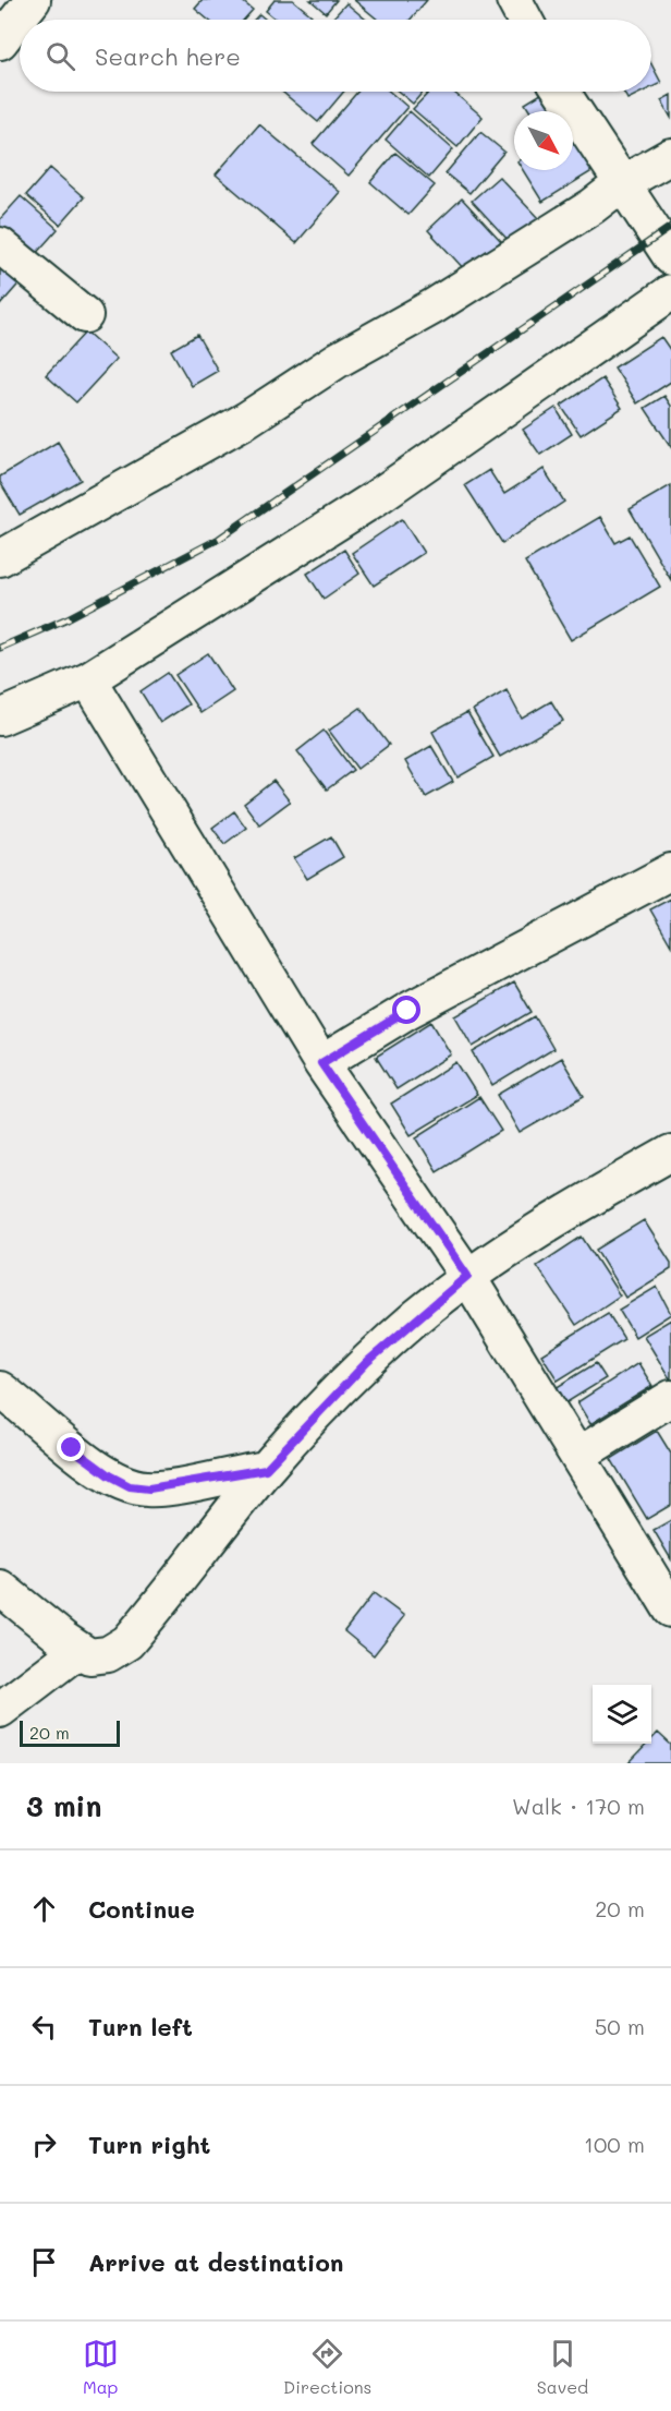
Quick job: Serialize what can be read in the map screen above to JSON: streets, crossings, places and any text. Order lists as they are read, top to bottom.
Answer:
{
  "scale_bar": "20 m",
  "north": "bottom right",
  "page": {
    "search": "Search here",
    "scale": "20 m",
    "heading": ["3 min", "Walk · 170 m"],
    "list": [
      ["Continue", "20 m"],
      ["Turn left", "50 m"],
      ["Turn right", "100 m"],
      "Arrive at destination"
    ],
    "nav": ["Map", "Directions", "Saved"]
  }
}
